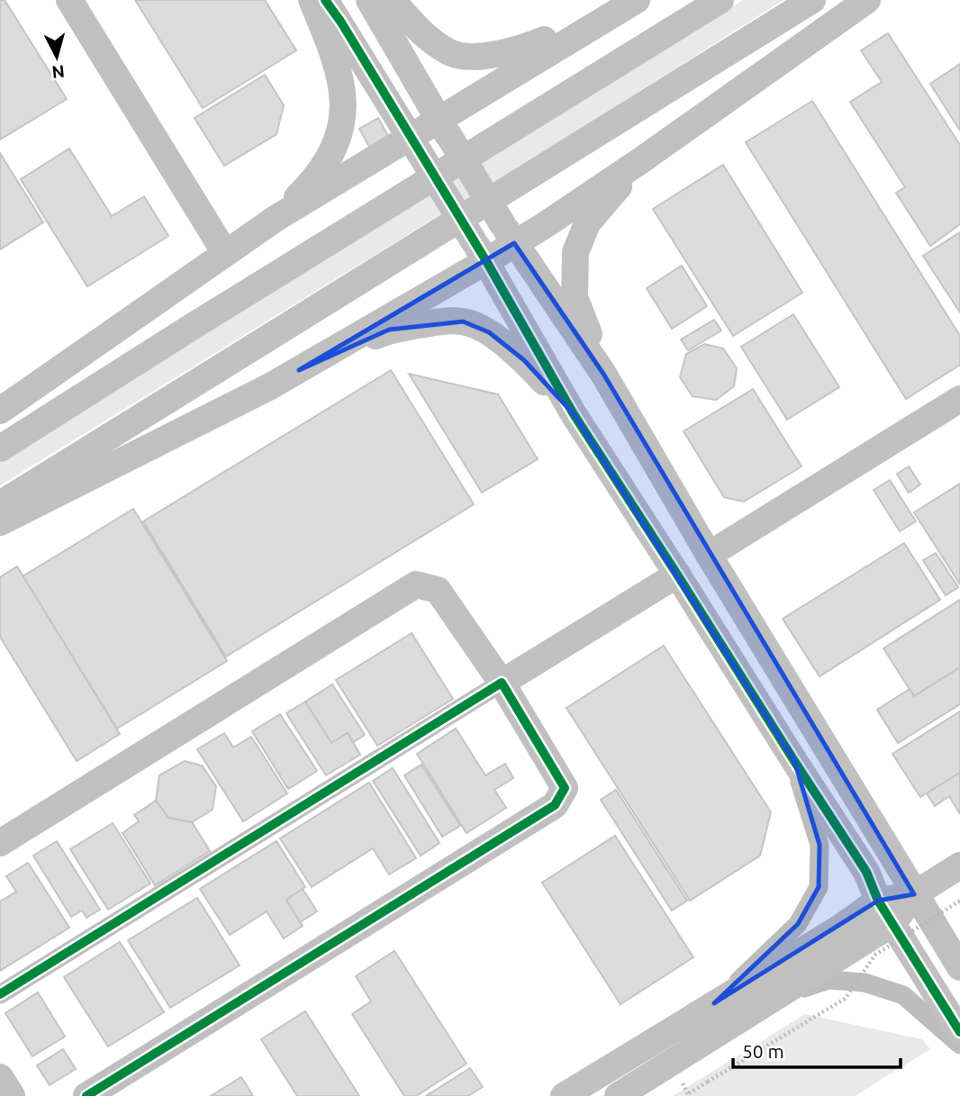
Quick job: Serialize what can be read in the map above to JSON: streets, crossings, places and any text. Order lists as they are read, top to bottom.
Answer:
{
  "scale_bar": "50 m",
  "north": "bottom"
}
